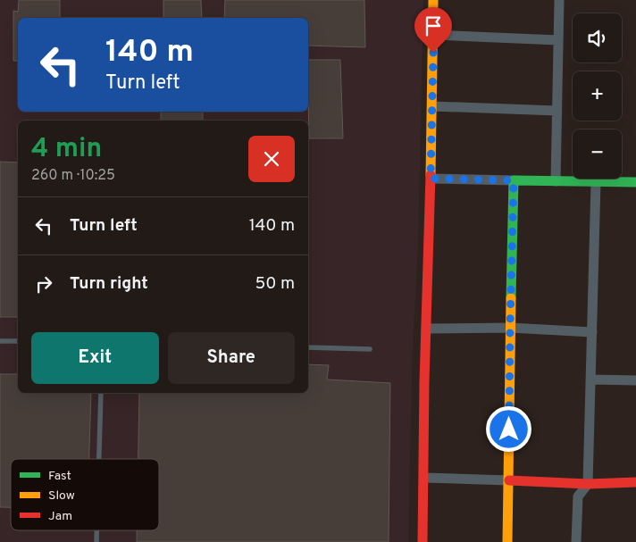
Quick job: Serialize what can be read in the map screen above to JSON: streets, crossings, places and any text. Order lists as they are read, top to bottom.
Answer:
{
  "legend": ["Fast", "Slow", "Jam"],
  "page": {
    "map_buttons": ["+", "−"],
    "turn": ["140 m", "Turn left"],
    "heading": ["4 min", "260 m · 10:25"],
    "list": [
      {
        "name": "Turn left",
        "value": "140 m"
      },
      {
        "name": "Turn right",
        "value": "50 m"
      }
    ],
    "buttons": ["Exit", "Share"]
  }
}
